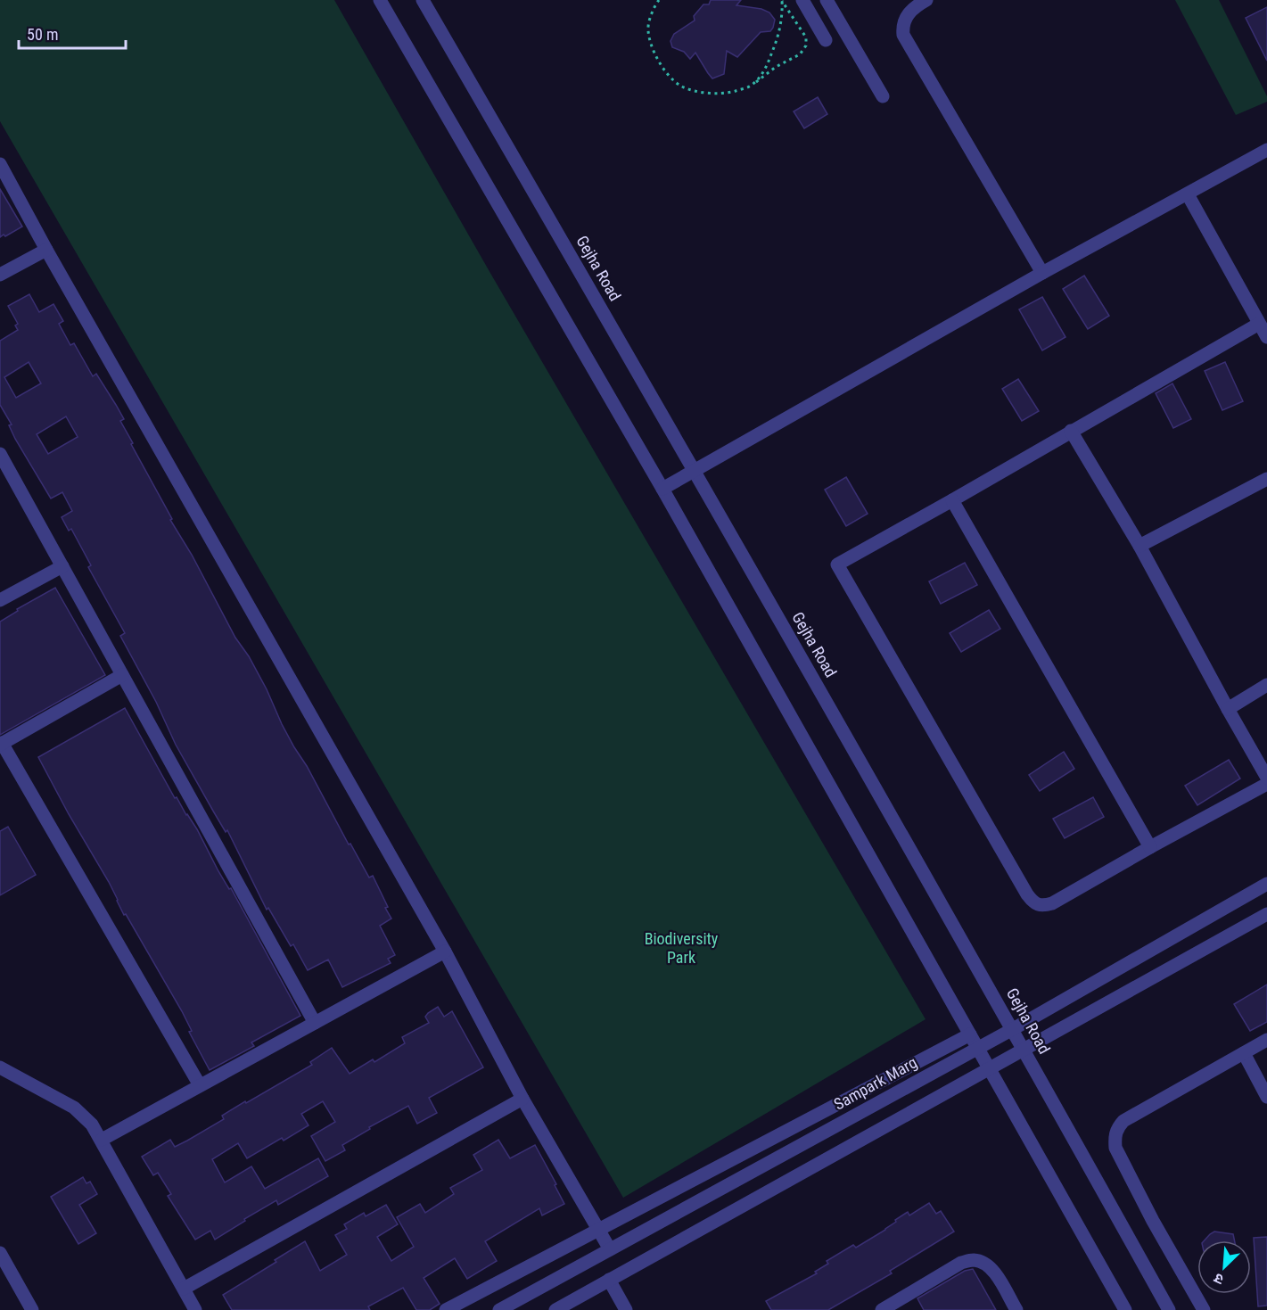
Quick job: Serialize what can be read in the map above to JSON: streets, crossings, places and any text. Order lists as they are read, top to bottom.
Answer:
{
  "streets": {
    "street": ["Gejha Road", "Sampark Marg"]
  },
  "crossings": [
    ["Gejha Road", "Sampark Marg"]
  ],
  "parks": ["Biodiversity Park"],
  "scale_bar": "50 m",
  "north": "bottom left"
}
